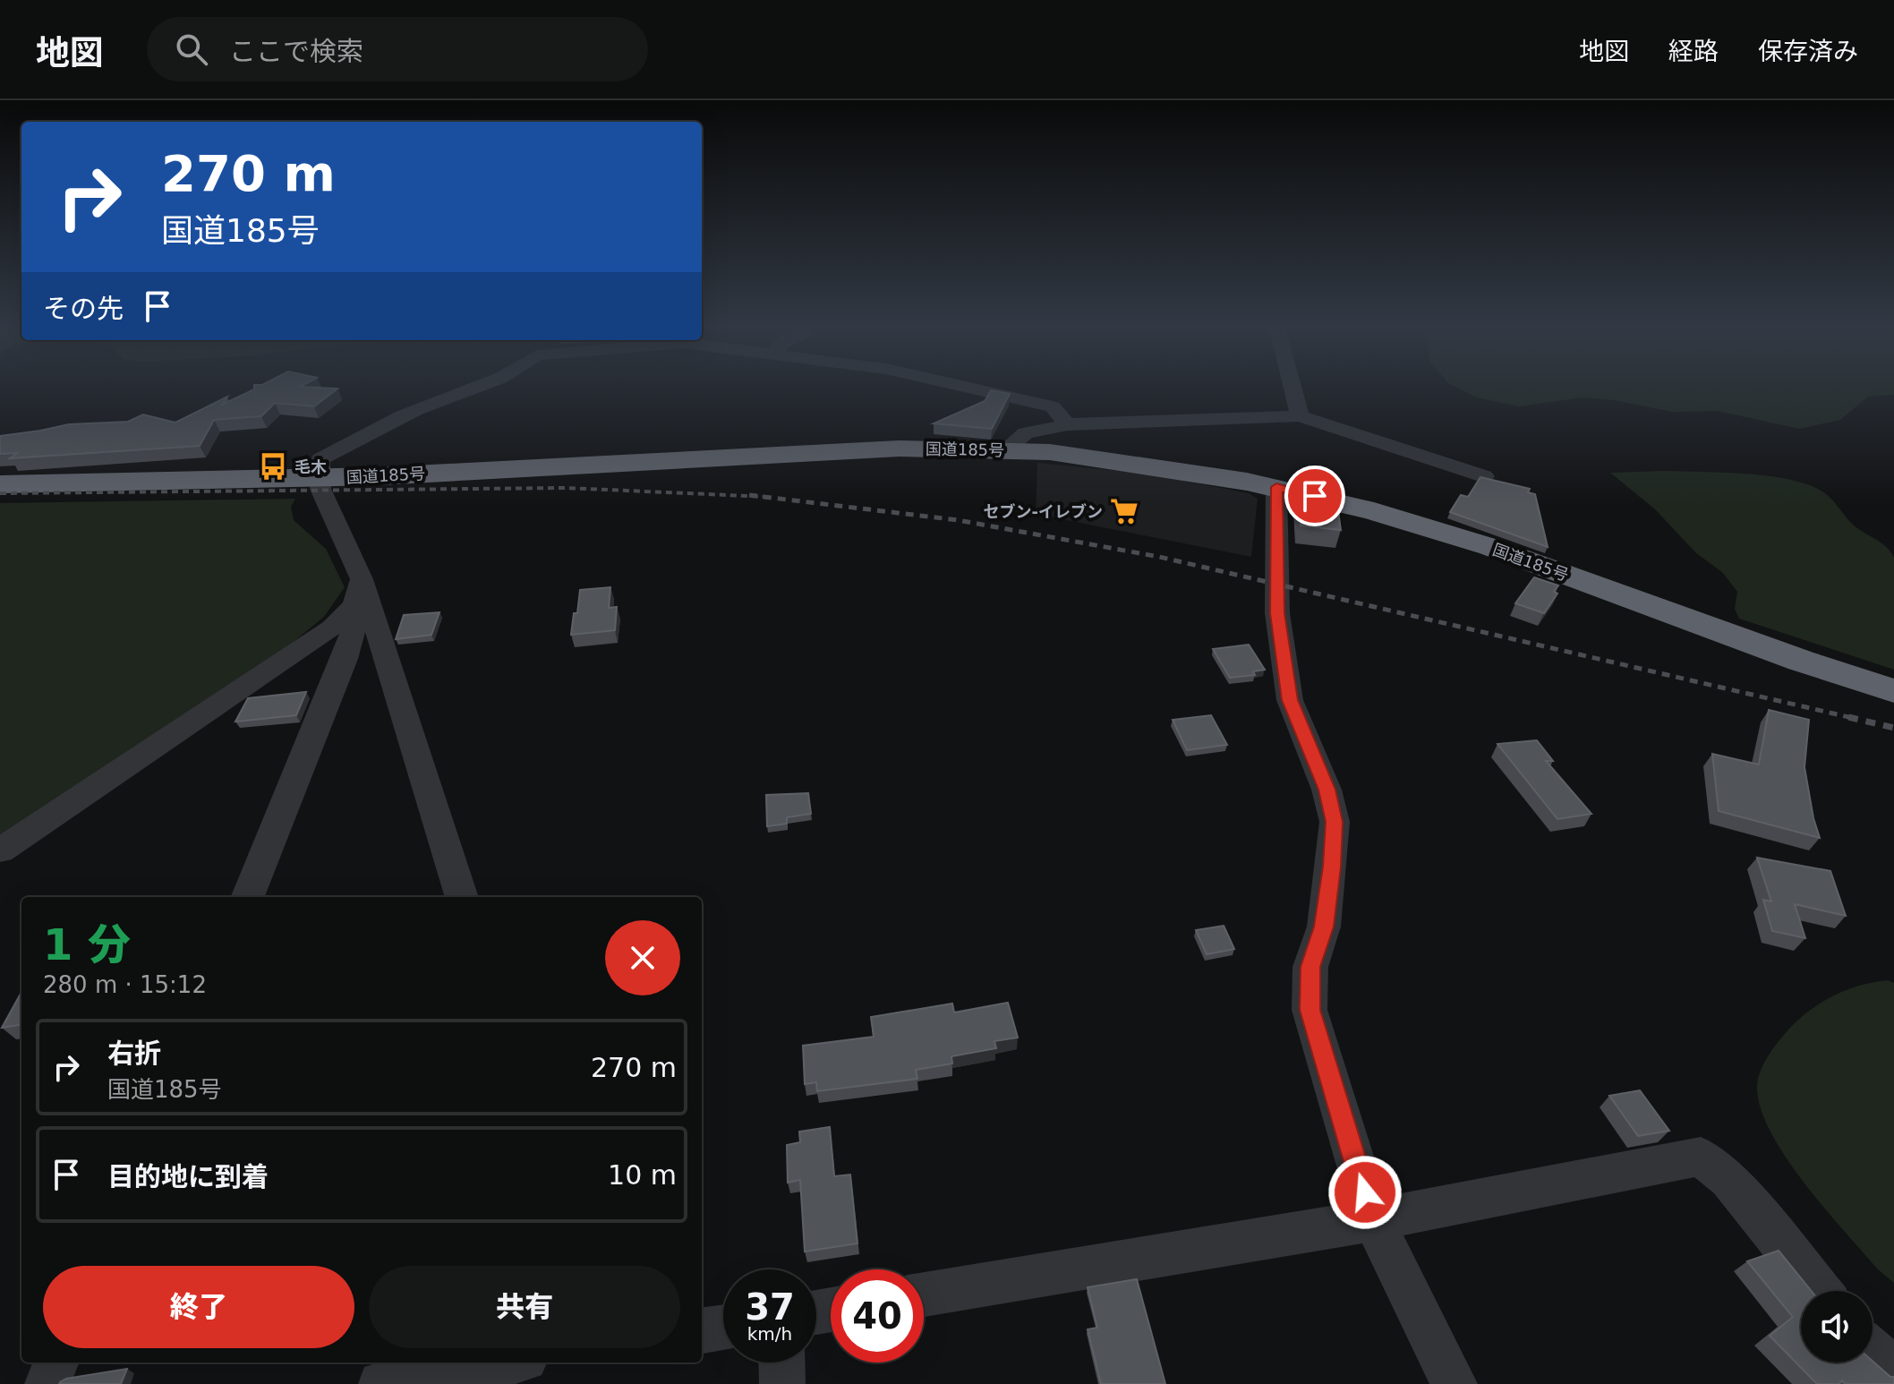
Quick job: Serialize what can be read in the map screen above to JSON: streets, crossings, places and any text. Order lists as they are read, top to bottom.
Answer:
{
  "streets": {
    "highway": ["国道185号"]
  },
  "places": {
    "bus stop": ["毛木"],
    "supermarket": ["セブン-イレブン"]
  },
  "page": {
    "header": "地図",
    "search": "ここで検索",
    "nav": ["地図", "経路", "保存済み"],
    "turn": ["270 m", "国道185号"],
    "then": "その先",
    "heading": ["1 分", "280 m · 15:12"],
    "list": [
      {
        "name": "右折",
        "note": "国道185号",
        "value": "270 m"
      },
      {
        "name": "目的地に到着",
        "value": "10 m"
      }
    ],
    "buttons": ["終了", "共有"],
    "speed": "37 km/h",
    "limit": "40"
  }
}
